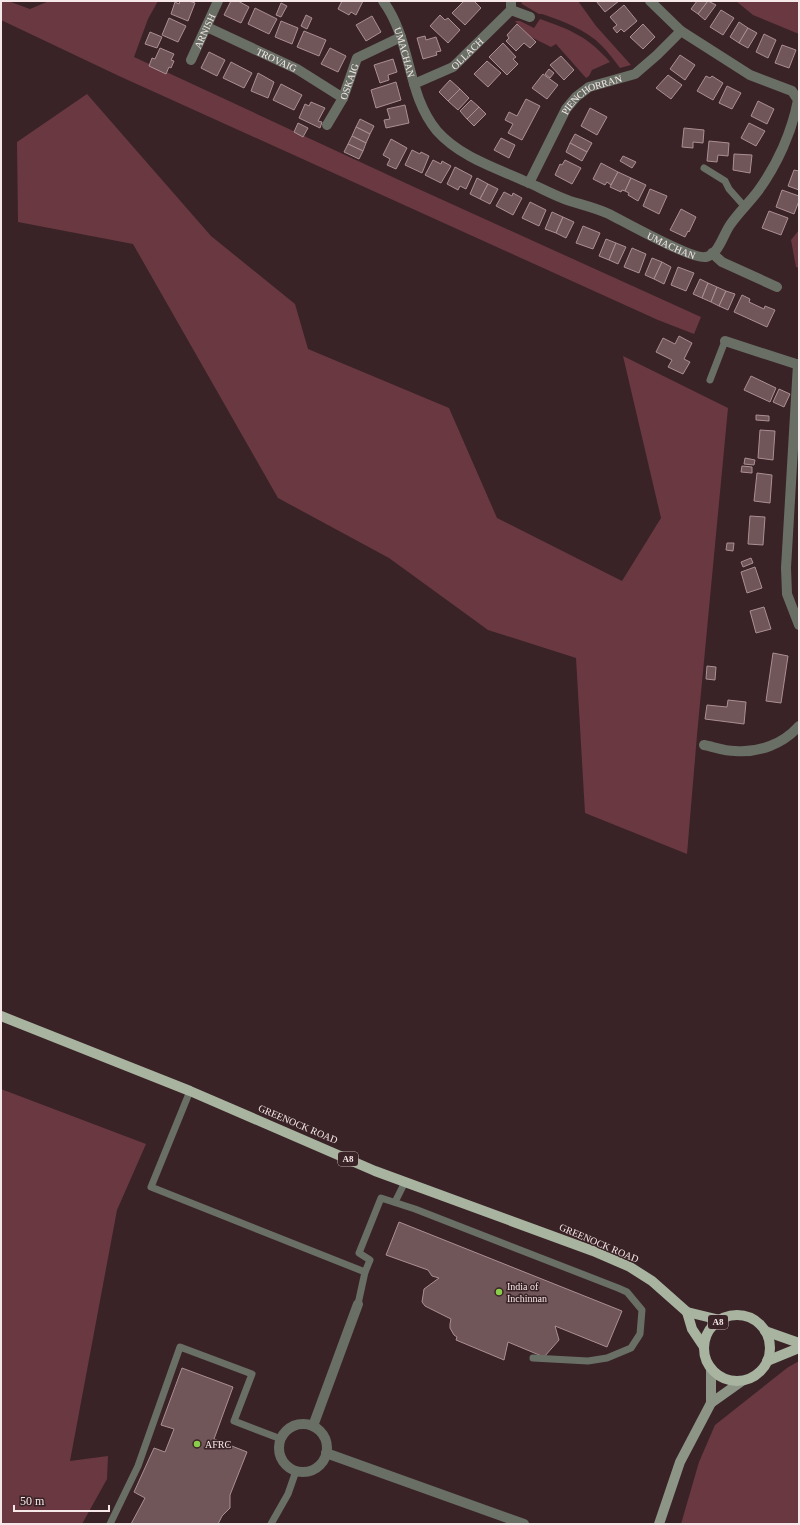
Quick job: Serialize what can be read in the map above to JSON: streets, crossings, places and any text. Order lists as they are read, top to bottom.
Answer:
{
  "streets": {
    "main road": ["GREENOCK ROAD", "A8"],
    "street": [
      "ARNISH",
      "UMACHAN",
      "OLLACH",
      "TROVAIG",
      "OSKAIG",
      "PIENCHORRAN"
    ]
  },
  "crossings": [
    ["ARNISH", "TROVAIG"],
    ["UMACHAN", "OLLACH"],
    ["UMACHAN", "OSKAIG"],
    ["UMACHAN", "PIENCHORRAN"],
    ["TROVAIG", "OSKAIG"],
    ["GREENOCK ROAD", "A8"]
  ],
  "places": ["India of Inchinnan", "AFRC"],
  "scale_bar": "50 m"
}
